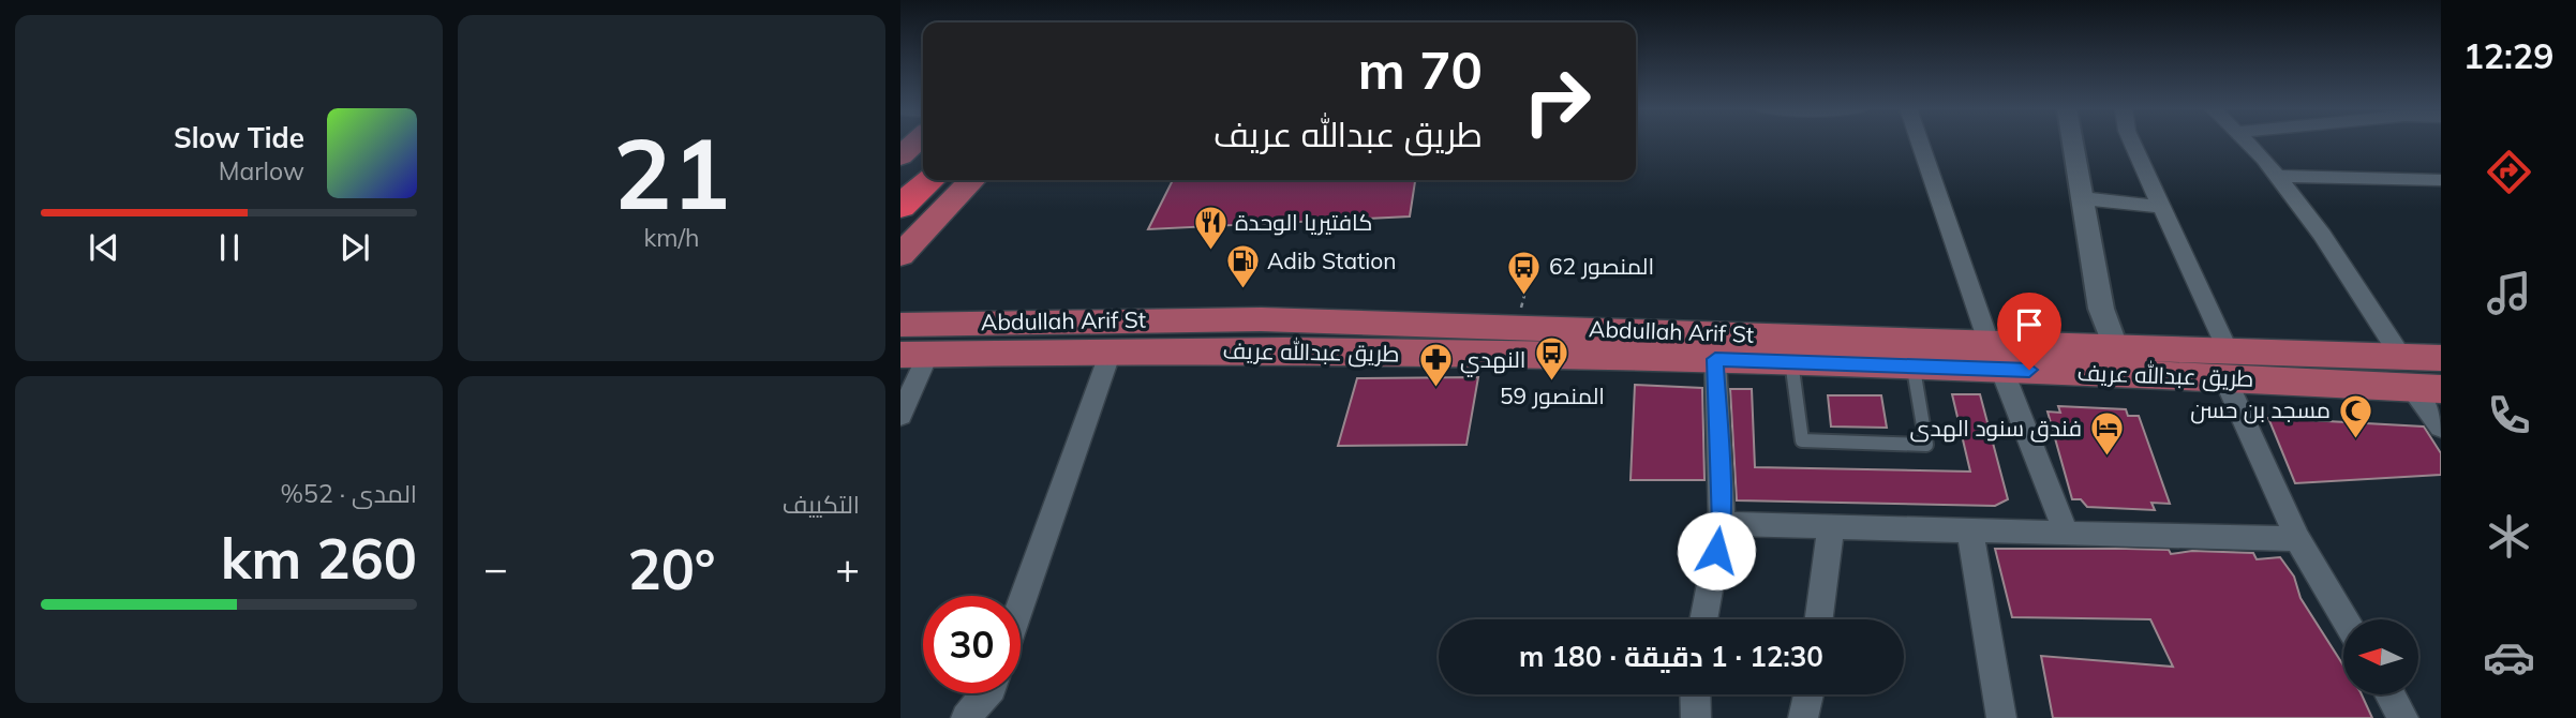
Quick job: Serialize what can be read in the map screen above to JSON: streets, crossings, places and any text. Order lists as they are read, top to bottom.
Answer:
{
  "streets": {
    "main road": ["Abdullah Arif St", "طريق عبدالله عريف"]
  },
  "crossings": [
    ["Abdullah Arif St", "طريق عبدالله عريف"]
  ],
  "places": {
    "restaurant": ["كافتيريا الوحدة"],
    "fuel station": ["Adib Station"],
    "bus stop": ["المنصور 62", "المنصور 59"],
    "pharmacy": ["النهدي"],
    "mosque": ["مسجد بن حسن"],
    "hotel": ["فندق سنود الهدى"]
  },
  "north": "left",
  "page": {
    "tabs": "12:29",
    "tile": [
      ["21", "km/h"],
      "التكييف",
      ["المدى · 52%", "260 km"]
    ],
    "turn": ["70 m", "طريق عبدالله عريف"],
    "song": ["Slow Tide", "Marlow"],
    "heat": ["−", "20°", "+"],
    "limit": "30",
    "trip": "12:30 · 1 دقيقة · 180 m"
  }
}
